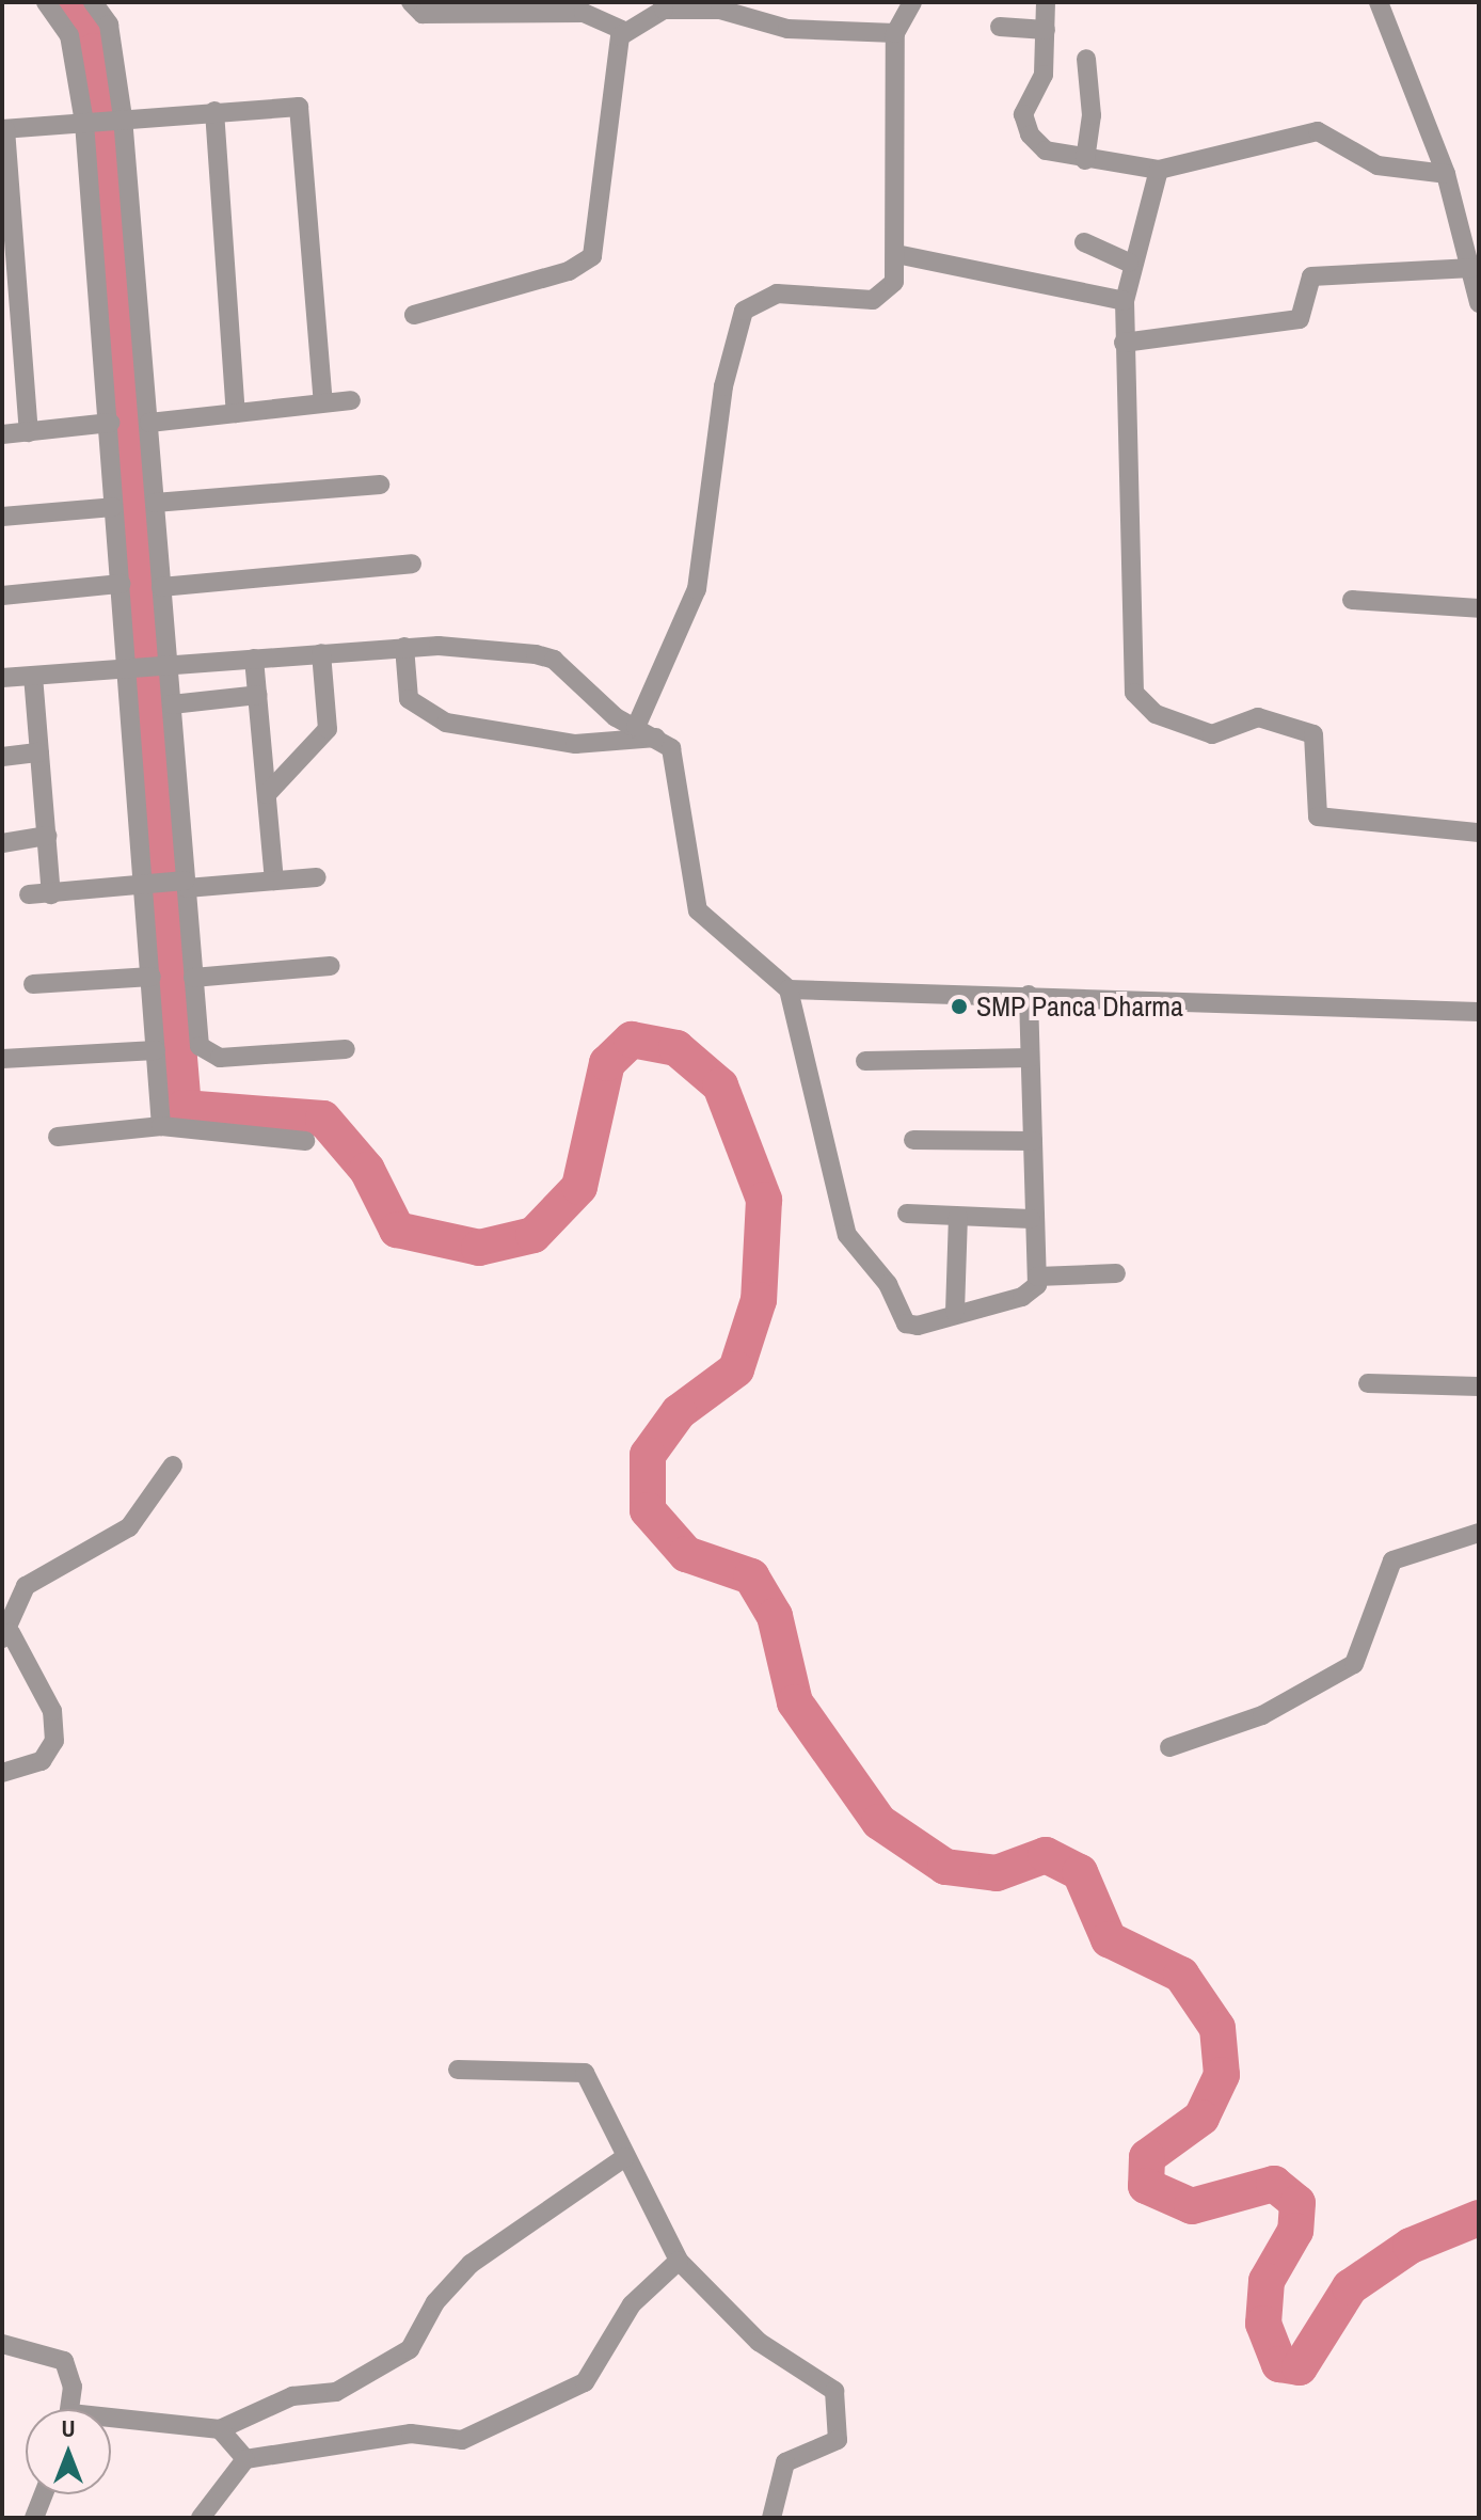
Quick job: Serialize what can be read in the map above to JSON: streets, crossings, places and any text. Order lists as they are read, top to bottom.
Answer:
{
  "places": ["SMP Panca Dharma"],
  "north": "top"
}
